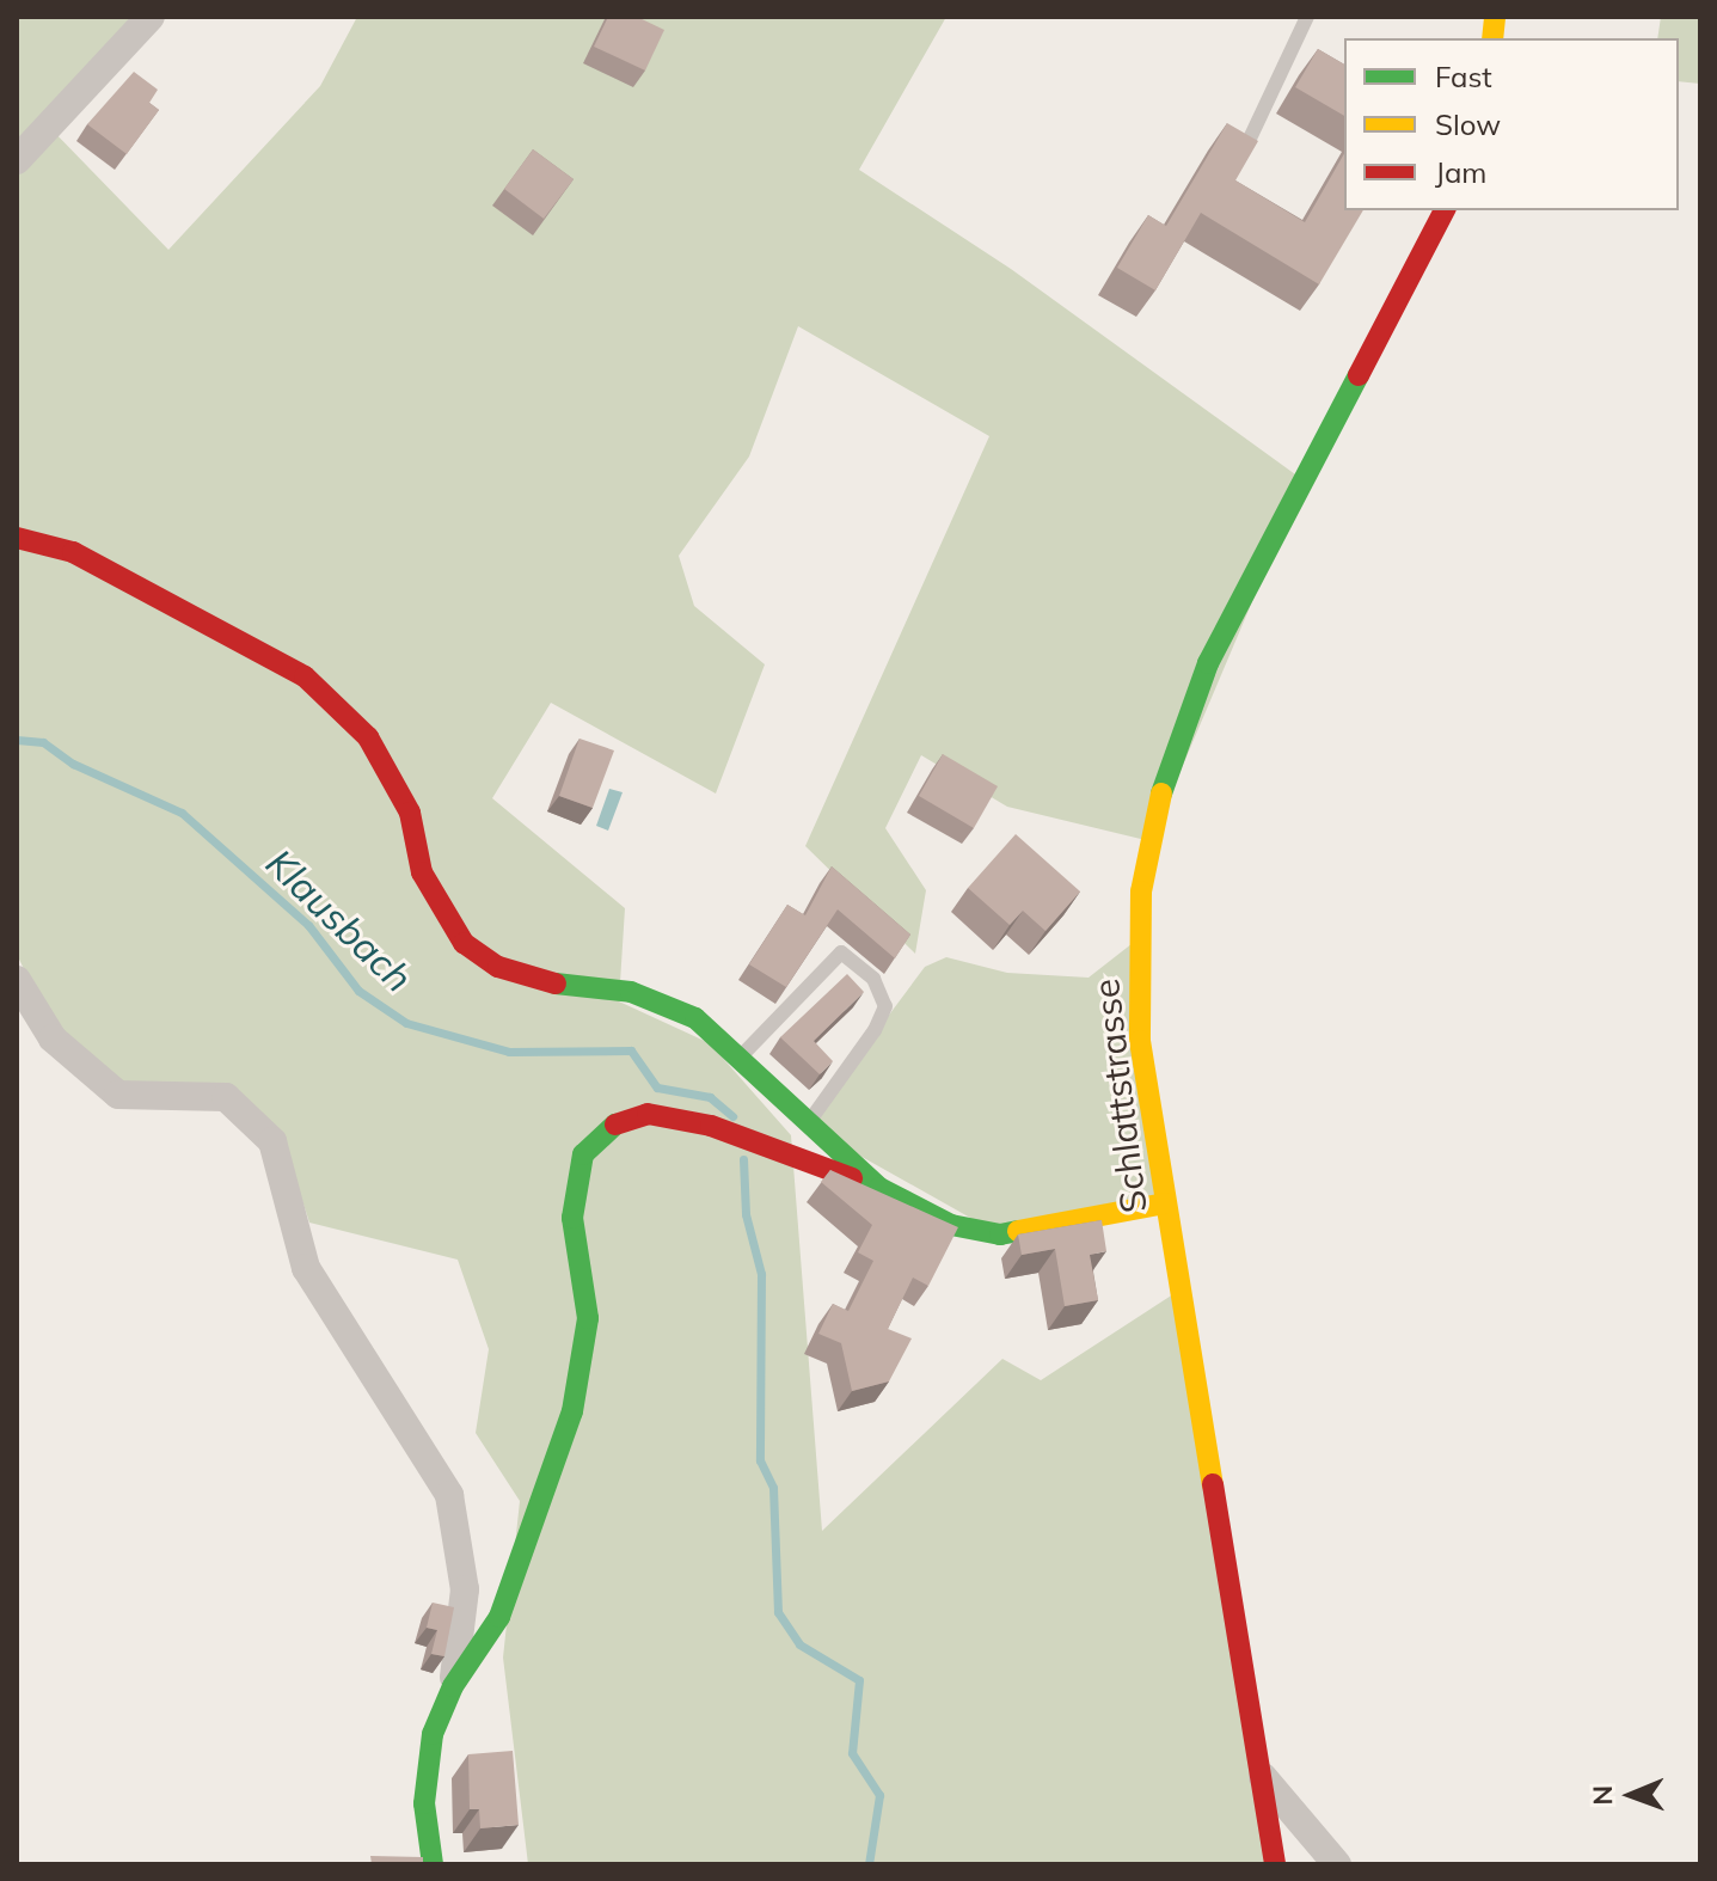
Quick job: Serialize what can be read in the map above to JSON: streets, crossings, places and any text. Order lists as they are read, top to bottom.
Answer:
{
  "streets": {
    "street": ["Schlattstrasse"]
  },
  "water": ["Klausbach"],
  "legend": ["Fast", "Slow", "Jam"],
  "north": "left"
}
